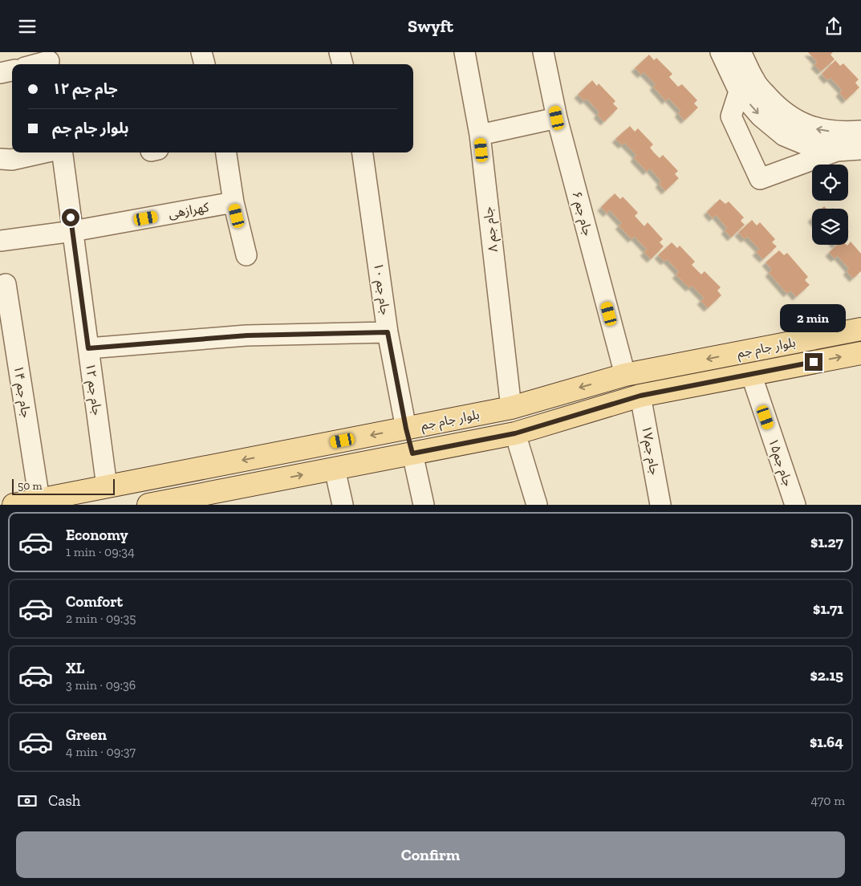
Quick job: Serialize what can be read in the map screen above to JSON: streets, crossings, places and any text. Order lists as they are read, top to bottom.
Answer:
{
  "streets": {
    "main road": ["بلوار جام جم"],
    "street": [
      "کهرازهی",
      "جام جم ۶",
      "جام جم ۸",
      "جام جم ۱۰",
      "جام جم ۱۲",
      "جام جم ۱۴",
      "جام جم۱۷",
      "جام جم۱۵"
    ]
  },
  "crossings": [
    ["کهرازهی", "جام جم ۱۲"],
    ["جام جم ۶", "بلوار جام جم"],
    ["جام جم ۸", "بلوار جام جم"],
    ["جام جم ۱۰", "بلوار جام جم"],
    ["بلوار جام جم", "جام جم ۱۲"],
    ["بلوار جام جم", "جام جم ۱۴"],
    ["بلوار جام جم", "جام جم۱۷"],
    ["بلوار جام جم", "جام جم۱۵"]
  ],
  "scale_bar": "50 m",
  "page": {
    "header": "Swyft",
    "banner": ["جام جم ۱۲", "بلوار جام جم"],
    "bubble": "2 min",
    "scale": "50 m",
    "list": [
      {
        "name": "Economy",
        "note": "1 min · 09:34",
        "value": "$1.27"
      },
      {
        "name": "Comfort",
        "note": "2 min · 09:35",
        "value": "$1.71"
      },
      {
        "name": "XL",
        "note": "3 min · 09:36",
        "value": "$2.15"
      },
      {
        "name": "Green",
        "note": "4 min · 09:37",
        "value": "$1.64"
      }
    ],
    "pay": ["Cash", "470 m"],
    "buttons": "Confirm"
  }
}
